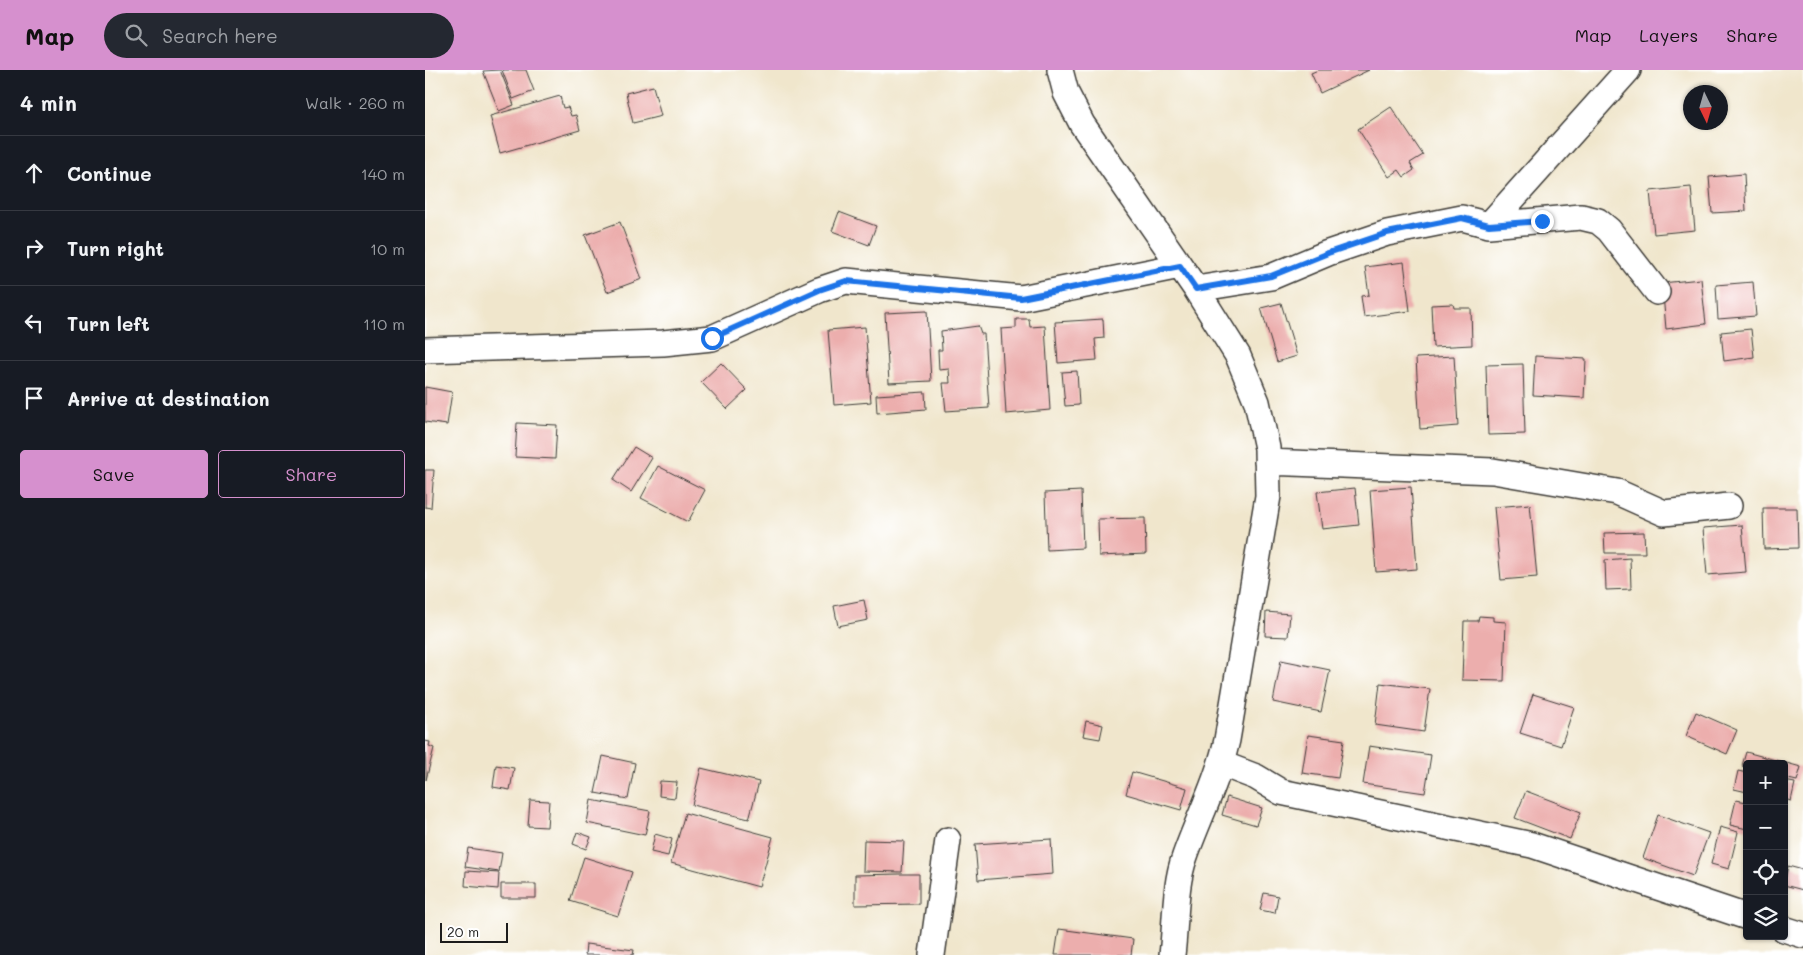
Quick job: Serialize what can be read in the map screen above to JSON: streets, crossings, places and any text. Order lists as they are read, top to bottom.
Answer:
{
  "scale_bar": "20 m",
  "north": "bottom",
  "page": {
    "header": "Map",
    "search": "Search here",
    "nav": ["Map", "Layers", "Share"],
    "heading": ["4 min", "Walk · 260 m"],
    "list": [
      ["Continue", "140 m"],
      ["Turn right", "10 m"],
      ["Turn left", "110 m"],
      "Arrive at destination"
    ],
    "buttons": ["Save", "Share"],
    "map_buttons": ["+", "−"],
    "scale": "20 m"
  }
}
